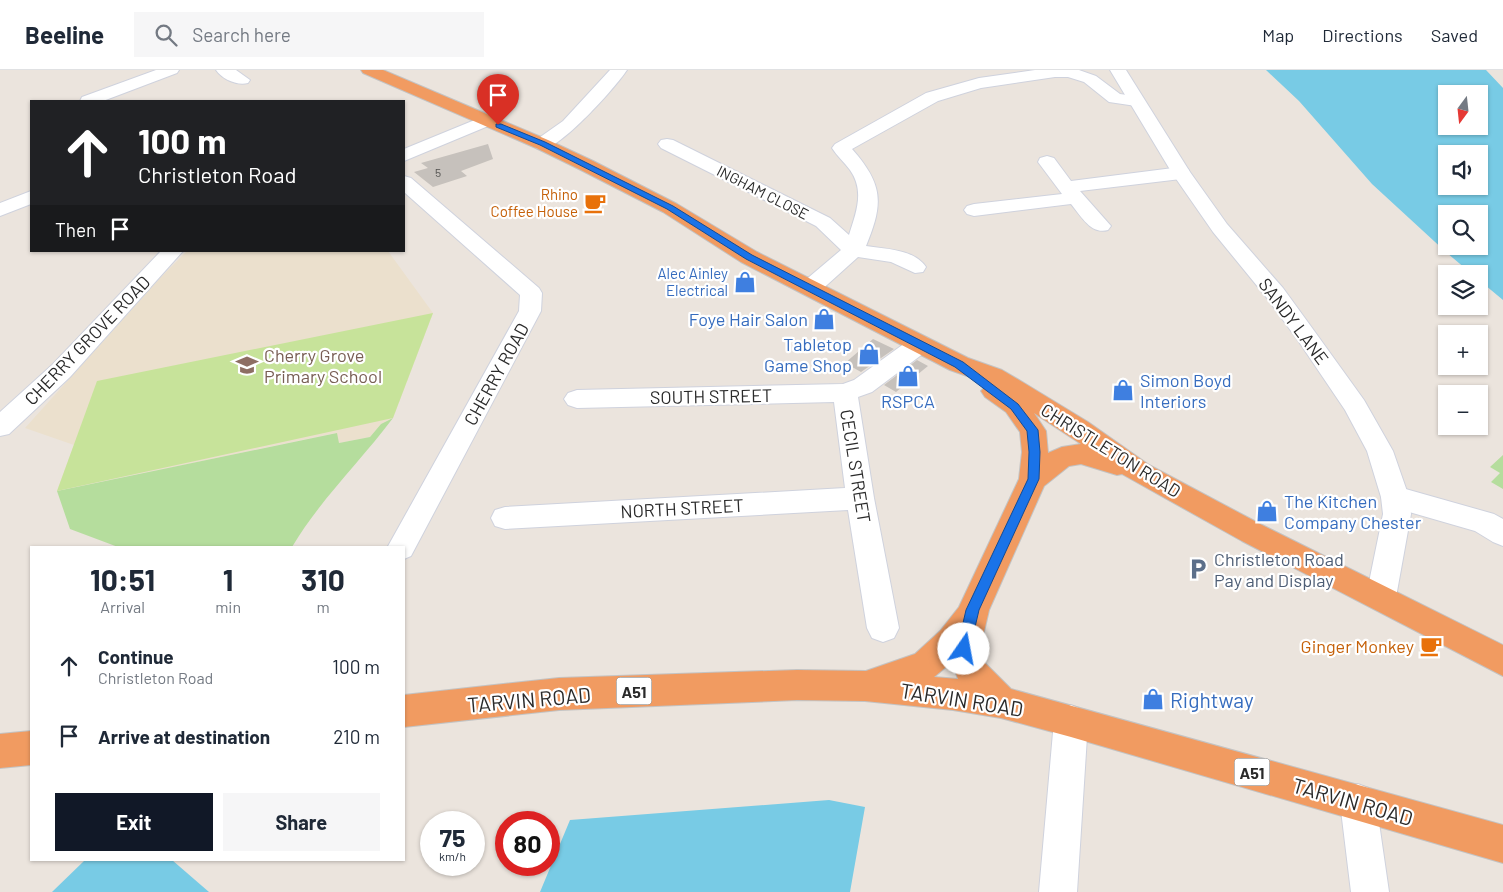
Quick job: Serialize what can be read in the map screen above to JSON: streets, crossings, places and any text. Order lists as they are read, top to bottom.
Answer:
{
  "streets": {
    "highway": ["CHRISTLETON ROAD", "A51", "TARVIN ROAD"],
    "street": [
      "INGHAM CLOSE",
      "SANDY LANE",
      "CHERRY GROVE ROAD",
      "CHERRY ROAD",
      "SOUTH STREET",
      "CECIL STREET",
      "NORTH STREET"
    ]
  },
  "crossings": [
    ["SANDY LANE", "CHRISTLETON ROAD"],
    ["SOUTH STREET", "CECIL STREET"],
    ["CHRISTLETON ROAD", "CECIL STREET"],
    ["CECIL STREET", "NORTH STREET"]
  ],
  "places": {
    "cafe": ["Rhino Coffee House", "Ginger Monkey"],
    "shop": [
      "Alec Ainley Electrical",
      "Foye Hair Salon",
      "Tabletop Game Shop",
      "RSPCA",
      "Simon Boyd Interiors",
      "The Kitchen Company Chester",
      "Rightway"
    ],
    "school or university": ["Cherry Grove Primary School"],
    "parking": ["Christleton Road Pay and Display"]
  },
  "house_numbers": ["5"],
  "north": "bottom",
  "page": {
    "header": "Beeline",
    "search": "Search here",
    "nav": ["Map", "Directions", "Saved"],
    "map_buttons": ["+", "−"],
    "turn": ["100 m", "Christleton Road"],
    "then": "Then",
    "eta": [
      "10:51",
      "Arrival",
      "1",
      "min",
      "310",
      "m"
    ],
    "list": [
      {
        "name": "Continue",
        "note": "Christleton Road",
        "value": "100 m"
      },
      {
        "name": "Arrive at destination",
        "value": "210 m"
      }
    ],
    "buttons": ["Exit", "Share"],
    "speed": "75 km/h",
    "limit": "80"
  }
}
